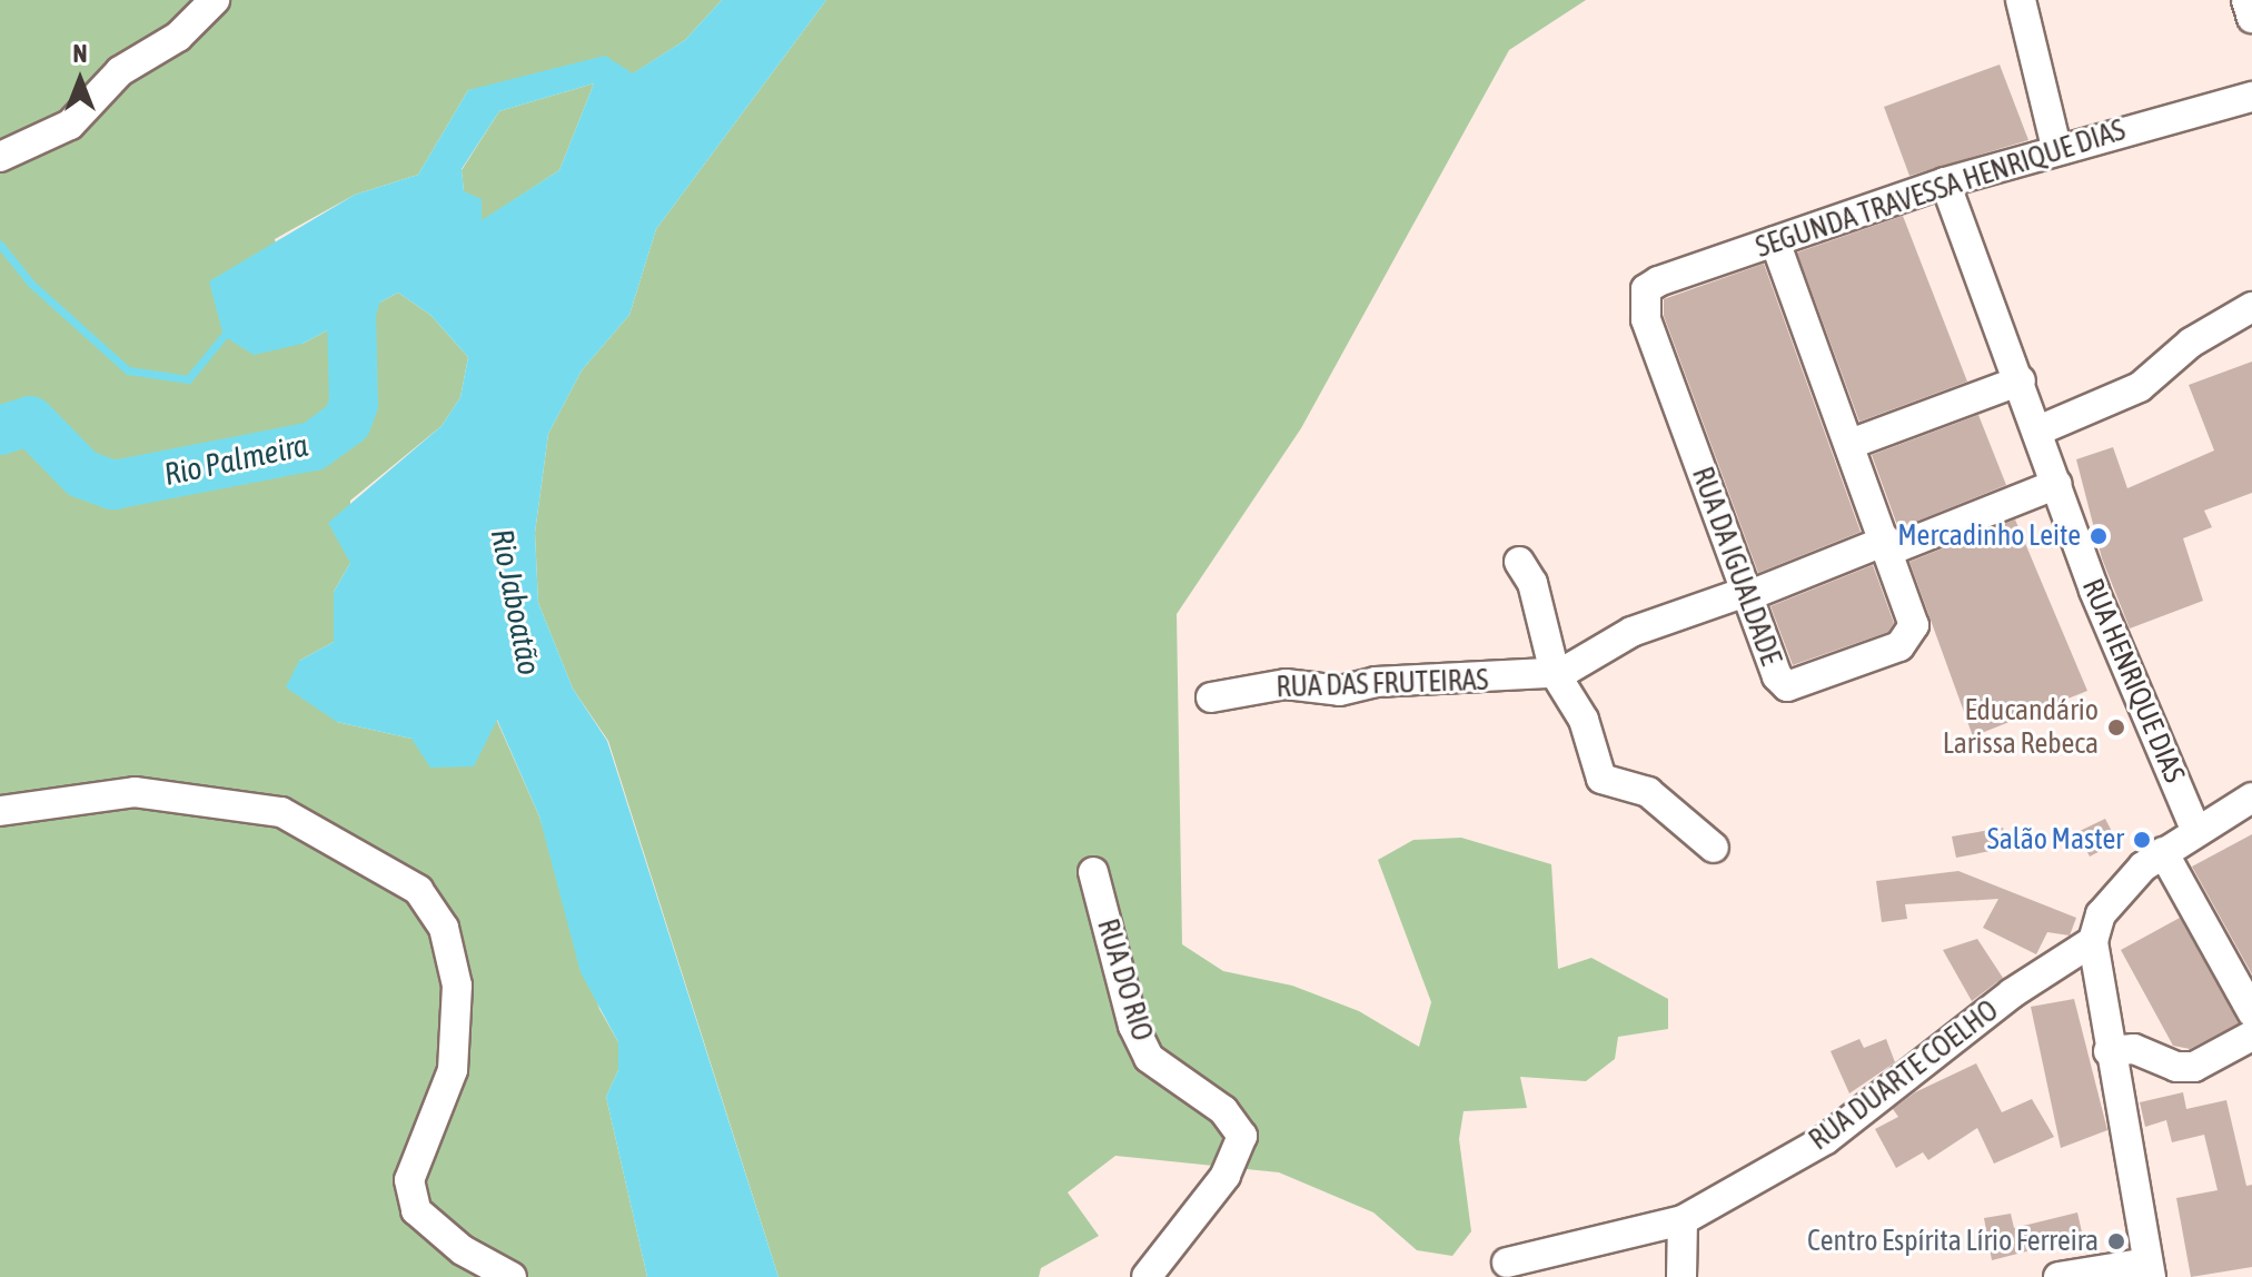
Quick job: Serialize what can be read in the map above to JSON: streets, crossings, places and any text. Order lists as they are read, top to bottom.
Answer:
{
  "streets": {
    "street": [
      "SEGUNDA TRAVESSA HENRIQUE DIAS",
      "RUA DA IGUALDADE",
      "RUA HENRIQUE DIAS",
      "RUA DAS FRUTEIRAS",
      "RUA DO RIO",
      "RUA DUARTE COELHO"
    ]
  },
  "crossings": [
    ["SEGUNDA TRAVESSA HENRIQUE DIAS", "RUA DA IGUALDADE"],
    ["SEGUNDA TRAVESSA HENRIQUE DIAS", "RUA HENRIQUE DIAS"],
    ["RUA DA IGUALDADE", "RUA DAS FRUTEIRAS"],
    ["RUA HENRIQUE DIAS", "RUA DAS FRUTEIRAS"]
  ],
  "water": ["Rio Palmeira", "Rio Jaboatão"],
  "places": [
    "Mercadinho Leite",
    "Educandário Larissa Rebeca",
    "Salão Master",
    "Centro Espírita Lírio Ferreira"
  ],
  "north": "top"
}
